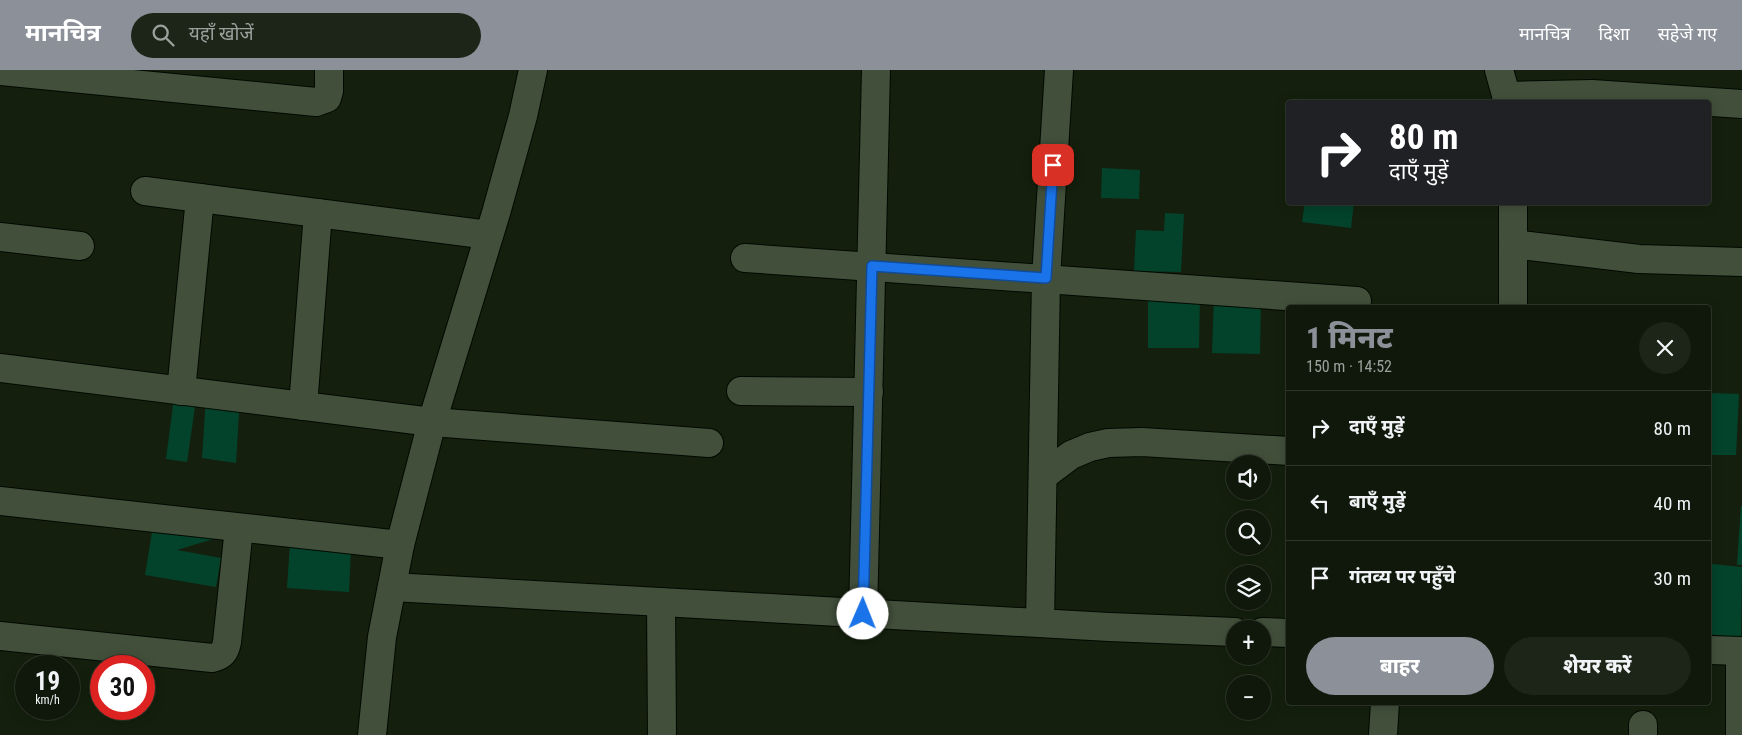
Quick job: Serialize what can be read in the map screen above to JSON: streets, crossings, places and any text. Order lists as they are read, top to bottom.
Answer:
{
  "page": {
    "header": "मानचित्र",
    "search": "यहाँ खोजें",
    "nav": ["मानचित्र", "दिशा", "सहेजे गए"],
    "turn": ["80 m", "दाएँ मुड़ें"],
    "heading": ["1 मिनट", "150 m · 14:52"],
    "list": [
      {
        "name": "दाएँ मुड़ें",
        "value": "80 m"
      },
      {
        "name": "बाएँ मुड़ें",
        "value": "40 m"
      },
      {
        "name": "गंतव्य पर पहुँचे",
        "value": "30 m"
      }
    ],
    "map_buttons": ["+", "−"],
    "buttons": ["बाहर", "शेयर करें"],
    "speed": "19 km/h",
    "limit": "30"
  }
}
